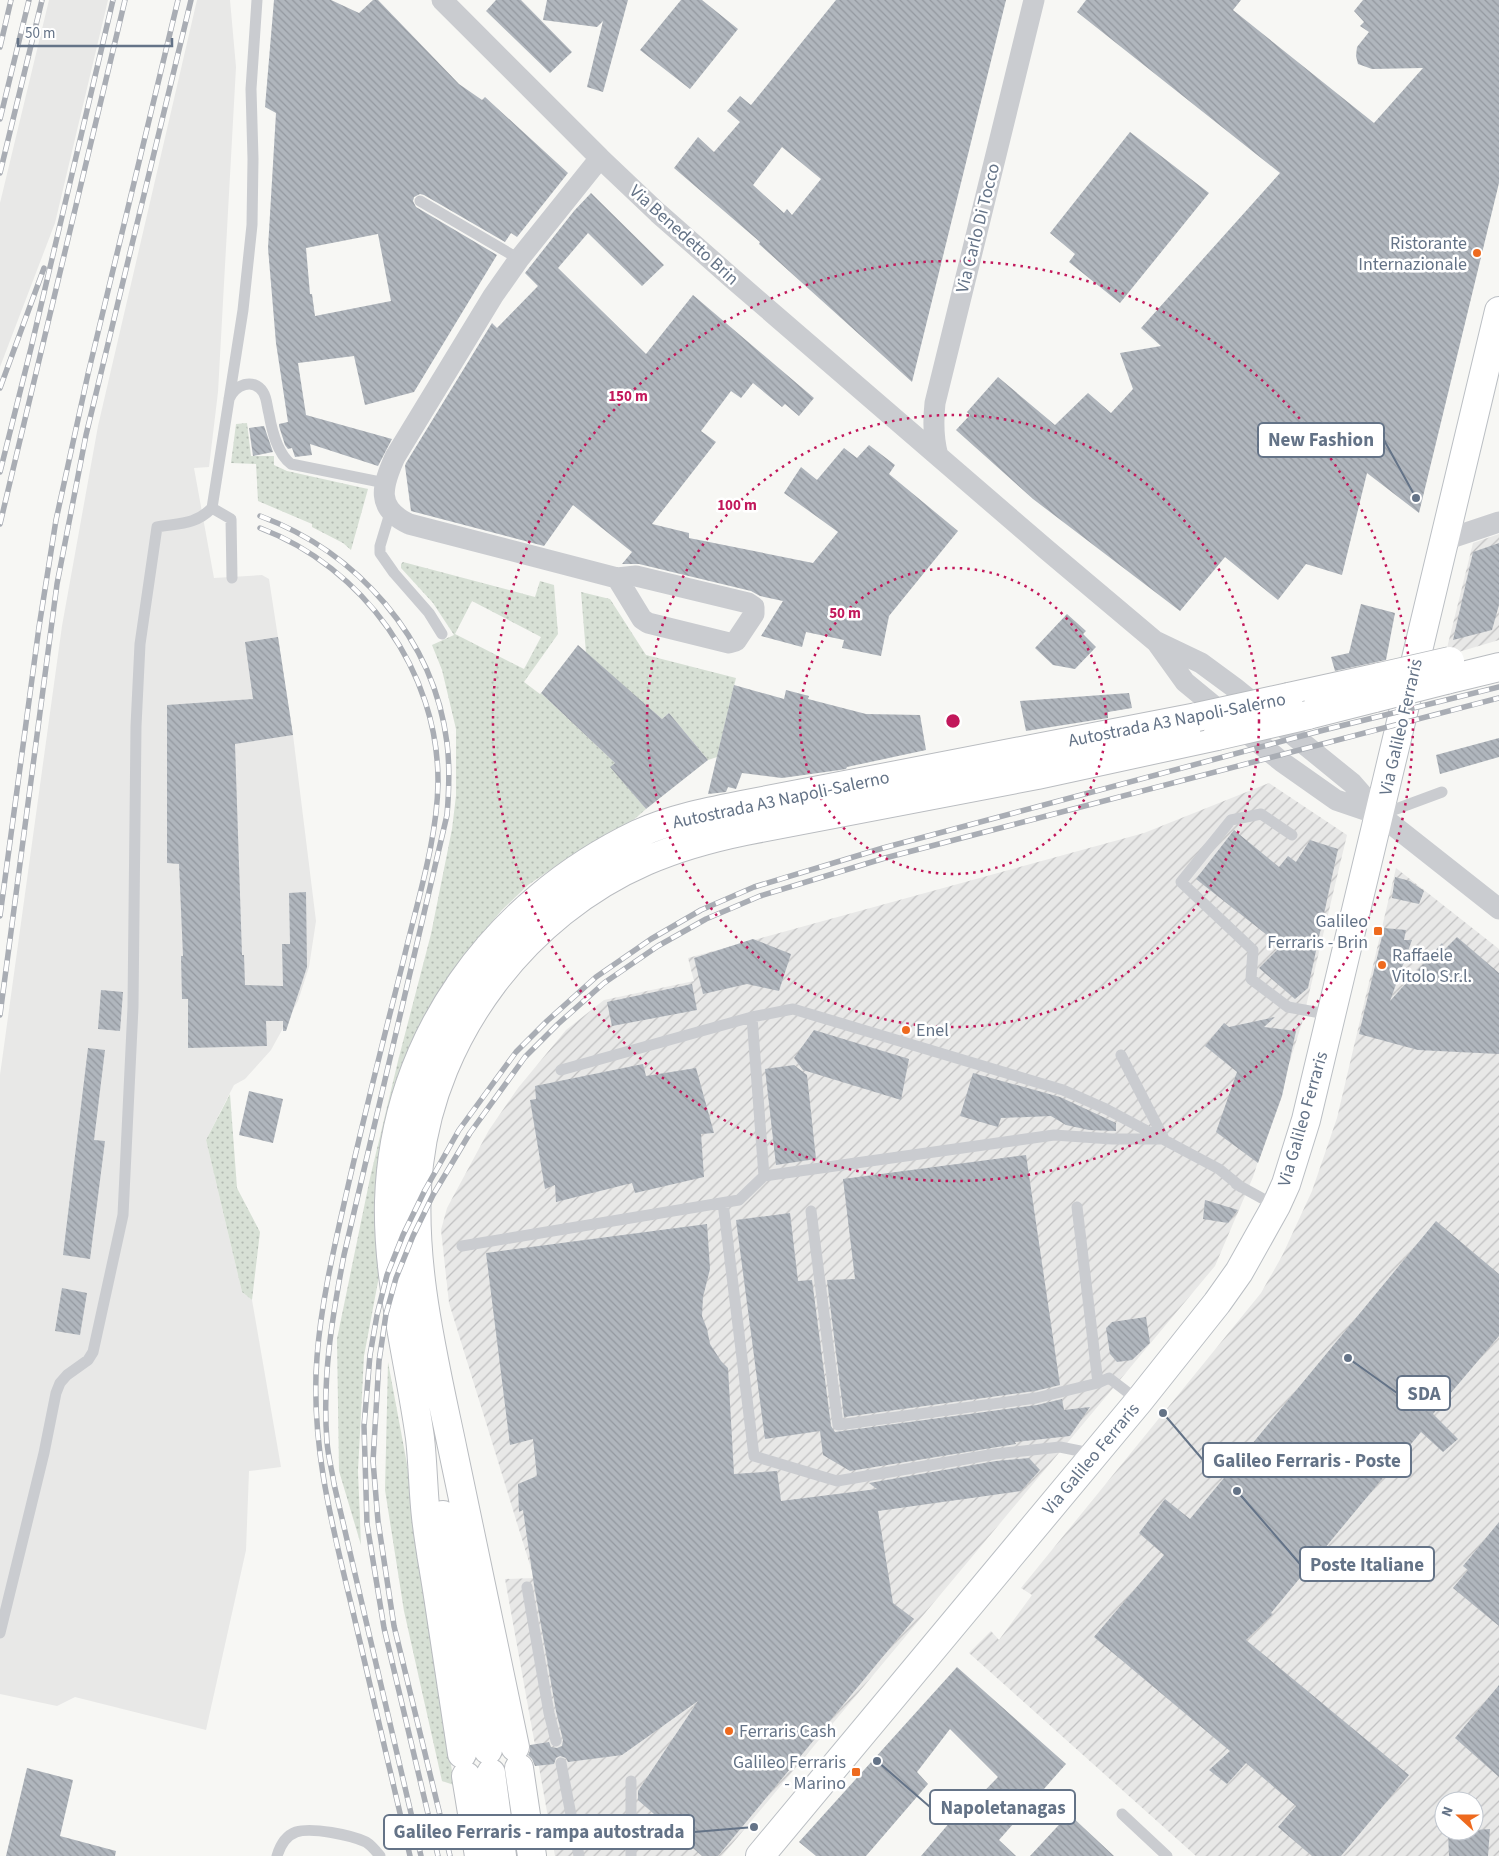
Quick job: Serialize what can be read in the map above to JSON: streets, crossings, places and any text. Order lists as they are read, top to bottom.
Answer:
{
  "streets": {
    "main road": ["Autostrada A3 Napoli-Salerno", "Via Galileo Ferraris"],
    "street": ["Via Carlo Di Tocco", "Via Benedetto Brin"]
  },
  "crossings": [
    ["Via Carlo Di Tocco", "Via Benedetto Brin"]
  ],
  "places": {
    "other": [
      "Ristorante Internazionale",
      "New Fashion",
      "Raffaele Vitolo S.r.l.",
      "Enel",
      "SDA",
      "Galileo Ferraris - Poste",
      "Poste Italiane",
      "Ferraris Cash",
      "Napoletanagas",
      "Galileo Ferraris - rampa autostrada"
    ],
    "transit": ["Galileo Ferraris - Brin", "Galileo Ferraris - Marino"]
  },
  "scale_bar": "50 m",
  "north": "left",
  "rings": ["150 m", "100 m", "50 m"]
}
